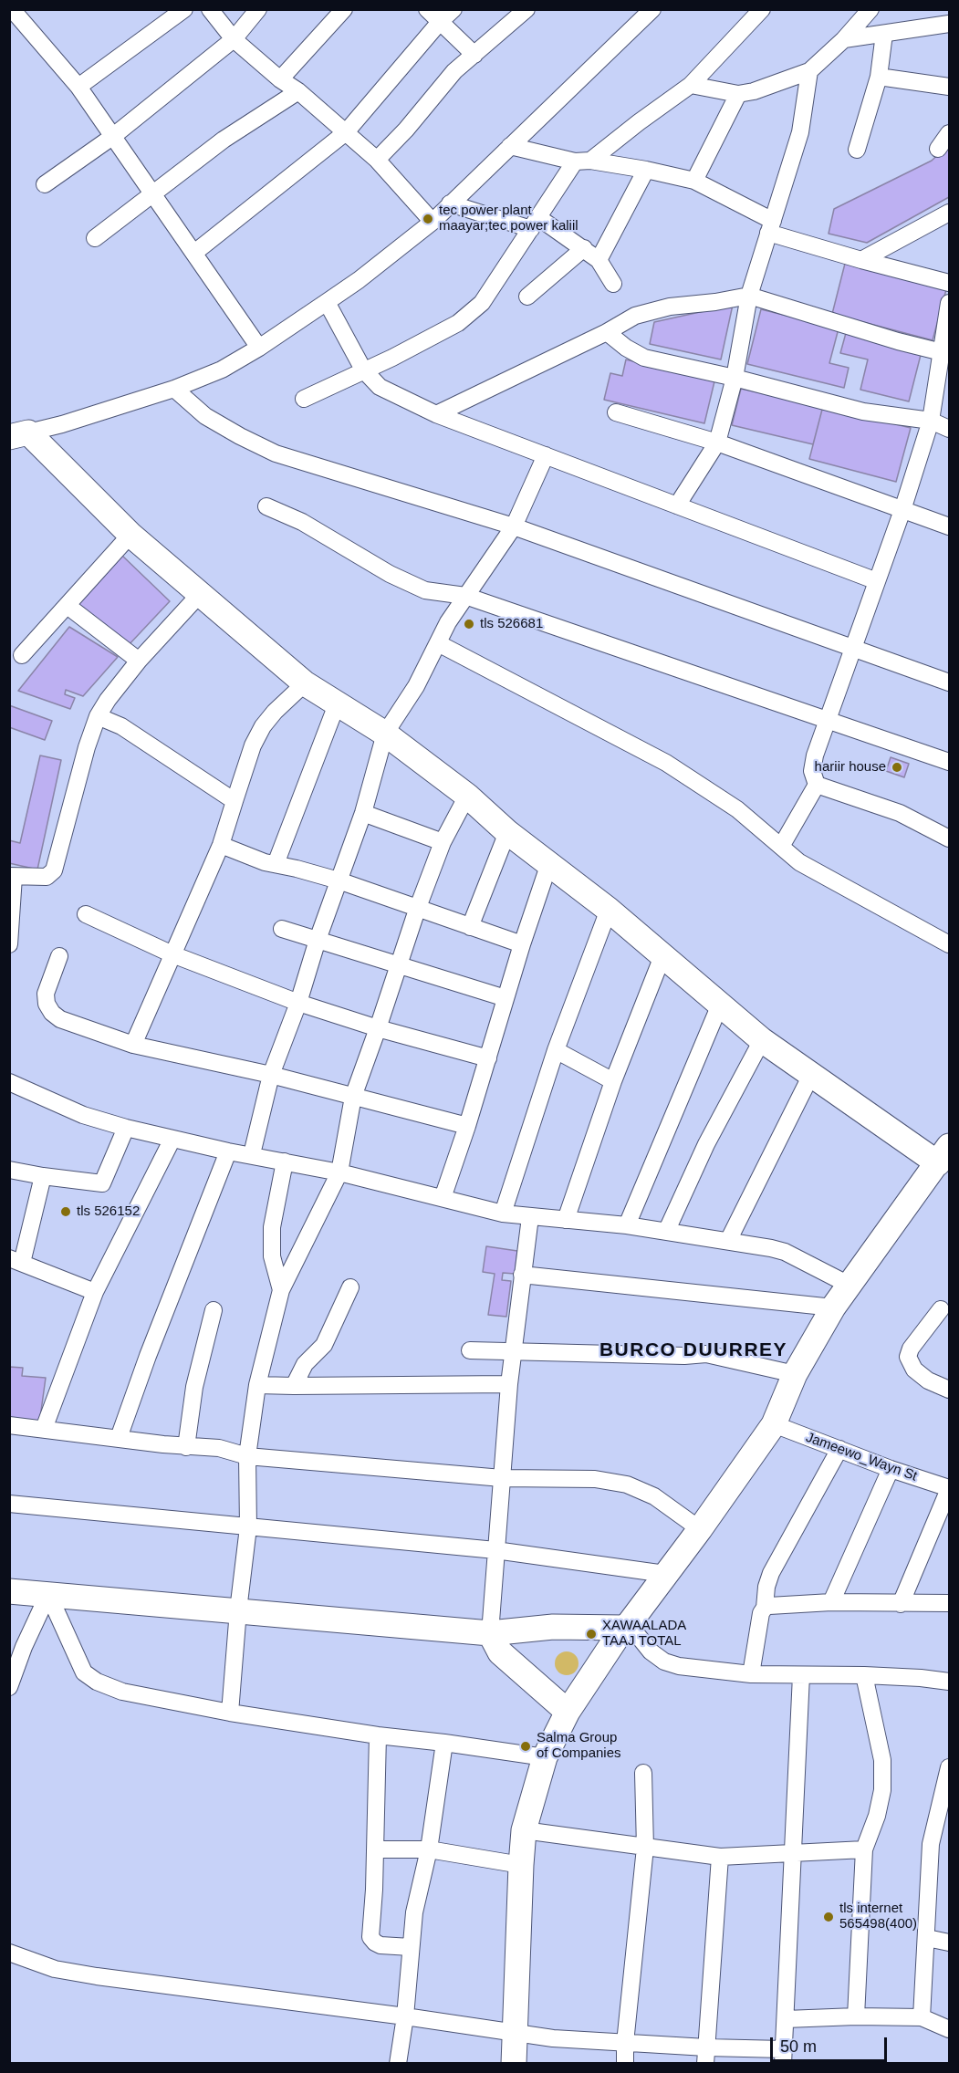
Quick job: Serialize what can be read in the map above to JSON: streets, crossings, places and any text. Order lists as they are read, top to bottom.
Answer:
{
  "streets": {
    "street": ["Jameewo_Wayn St"]
  },
  "districts": ["BURCO DUURREY"],
  "places": [
    "tec power plant maayar;tec power kaliil",
    "tls 526681",
    "hariir house",
    "tls 526152",
    "XAWAALADA TAAJ TOTAL",
    "Salma Group of Companies",
    "tls internet 565498(400)"
  ],
  "scale_bar": "50 m"
}
